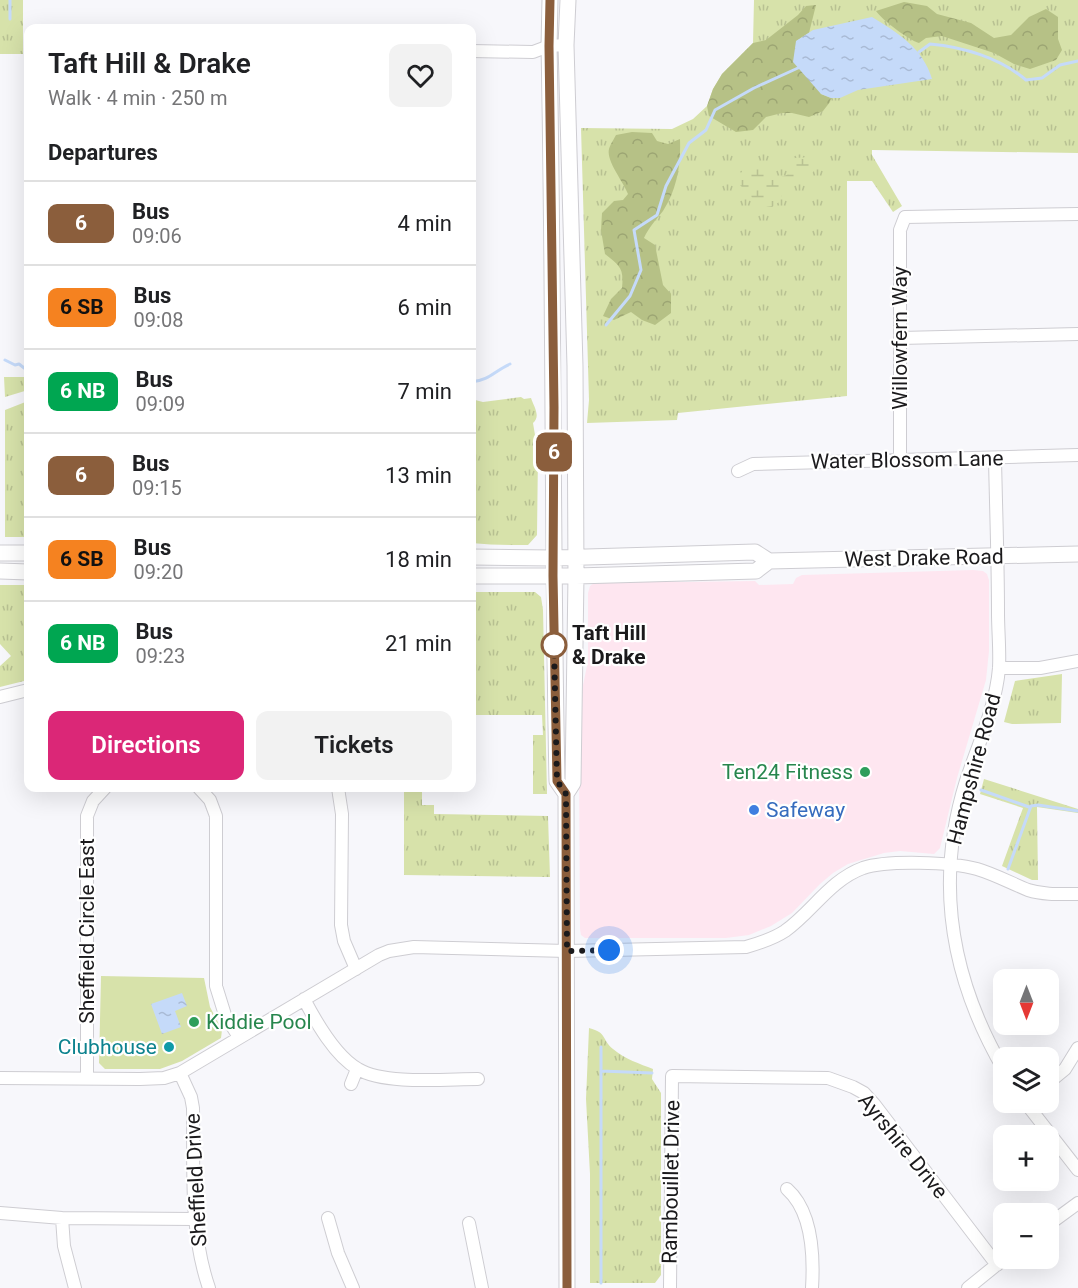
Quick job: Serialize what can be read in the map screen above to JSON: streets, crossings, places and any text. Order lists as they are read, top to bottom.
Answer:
{
  "streets": {
    "main road": ["West Drake Road"],
    "street": [
      "Willowfern Way",
      "Water Blossom Lane",
      "Hampshire Road",
      "Sheffield Circle East",
      "Ayrshire Drive",
      "Sheffield Drive",
      "Rambouillet Drive"
    ]
  },
  "crossings": [
    ["Willowfern Way", "Water Blossom Lane"],
    ["Water Blossom Lane", "Hampshire Road"],
    ["West Drake Road", "Hampshire Road"],
    ["Ayrshire Drive", "Rambouillet Drive"]
  ],
  "places": [
    "Taft Hill & Drake",
    "Ten24 Fitness",
    "Safeway",
    "Kiddie Pool",
    "Clubhouse"
  ],
  "lines": ["bus line 6"],
  "north": "bottom",
  "page": {
    "on_map": "6",
    "heading": [
      ["Taft Hill & Drake", "Walk · 4 min · 250 m"],
      "Departures"
    ],
    "list": [
      {
        "mark": "6",
        "name": "Bus",
        "note": "09:06",
        "value": "4 min"
      },
      {
        "mark": "6 SB",
        "name": "Bus",
        "note": "09:08",
        "value": "6 min"
      },
      {
        "mark": "6 NB",
        "name": "Bus",
        "note": "09:09",
        "value": "7 min"
      },
      {
        "mark": "6",
        "name": "Bus",
        "note": "09:15",
        "value": "13 min"
      },
      {
        "mark": "6 SB",
        "name": "Bus",
        "note": "09:20",
        "value": "18 min"
      },
      {
        "mark": "6 NB",
        "name": "Bus",
        "note": "09:23",
        "value": "21 min"
      }
    ],
    "buttons": ["Directions", "Tickets"],
    "map_buttons": ["+", "−"]
  }
}
